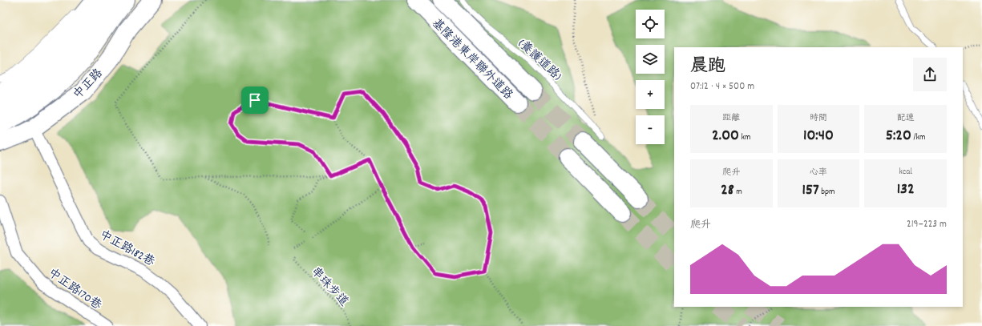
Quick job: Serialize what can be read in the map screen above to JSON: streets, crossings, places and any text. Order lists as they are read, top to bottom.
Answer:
{
  "streets": {
    "main road": ["基隆港東岸聯外道路", "中正路"],
    "street": ["中正路182巷", "中正路170巷"],
    "lane": ["(養護道路)"],
    "path": ["串珠步道"]
  },
  "crossings": [
    ["中正路", "中正路182巷"]
  ],
  "page": {
    "map_buttons": ["+", "−"],
    "heading": ["晨跑", "07:12 · 4 × 500 m"],
    "stats": [
      ["距離", "2.00 km"],
      ["時間", "10:40"],
      ["配速", "5:20 /km"],
      ["爬升", "28 m"],
      ["心率", "157 bpm"],
      ["kcal", "132"]
    ],
    "chart": ["爬升", "219–223 m"]
  }
}
